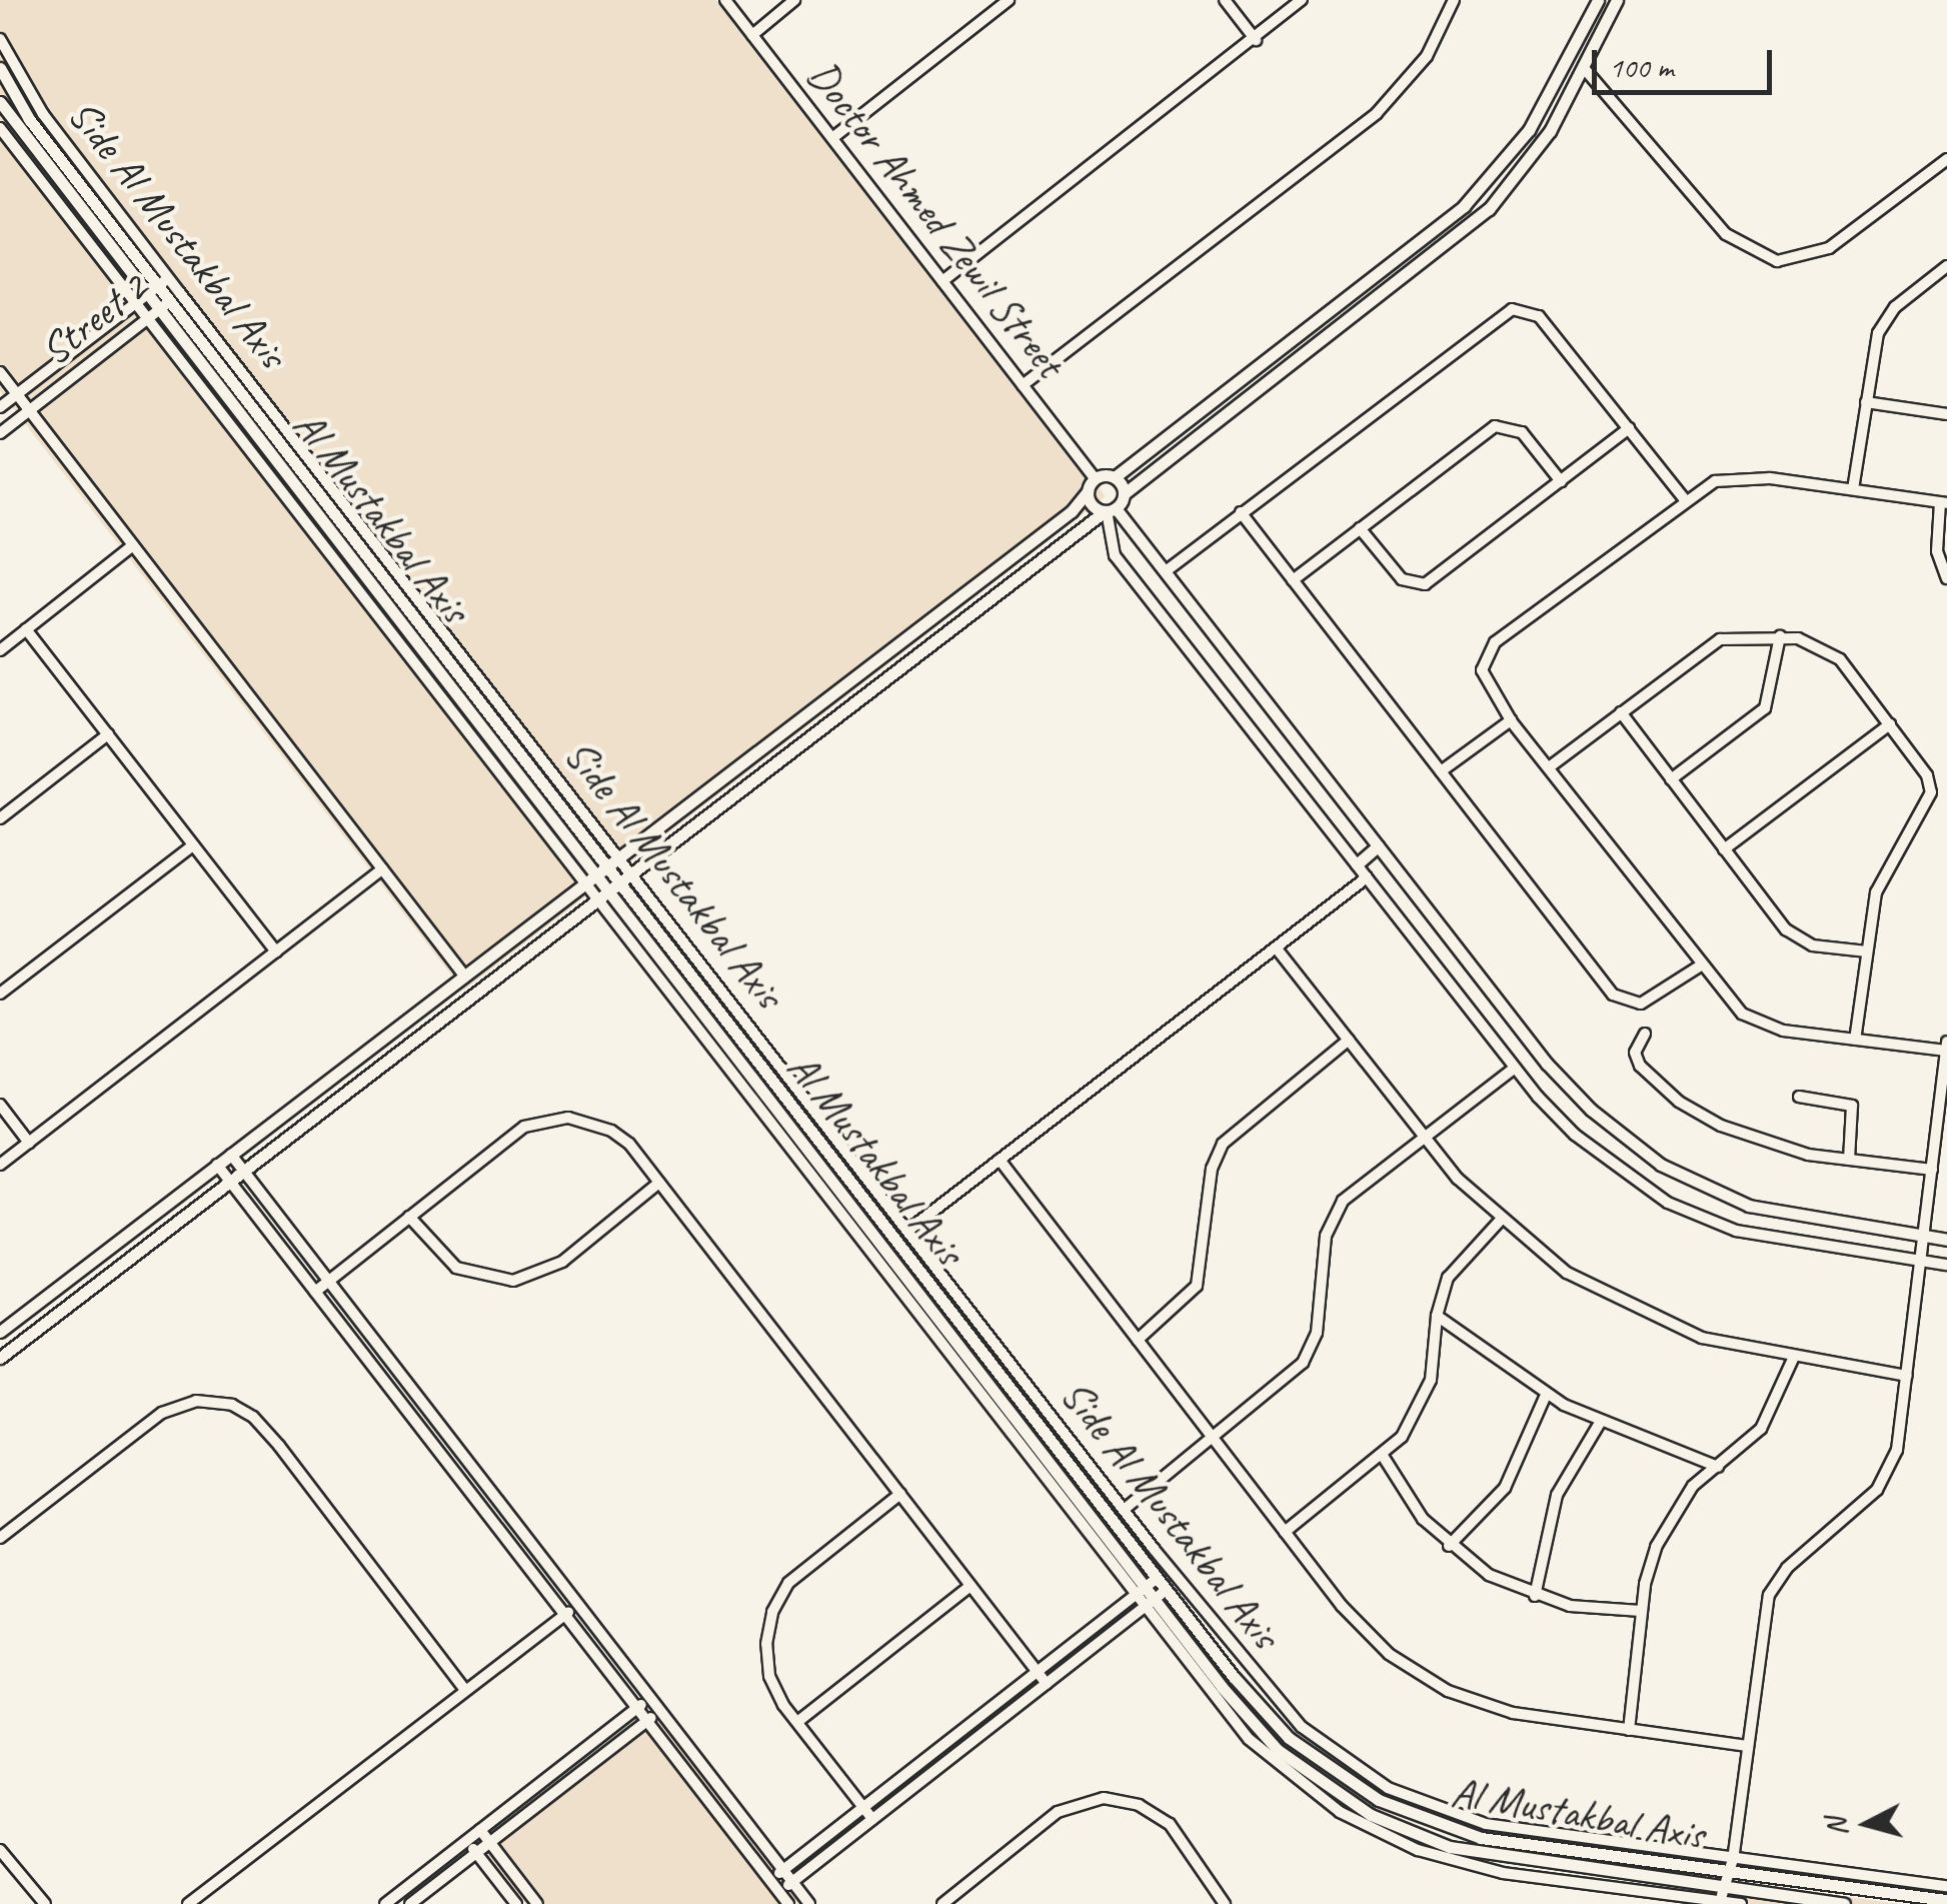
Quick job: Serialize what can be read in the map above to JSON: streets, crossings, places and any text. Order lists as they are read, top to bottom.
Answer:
{
  "streets": {
    "street": [
      "Doctor Ahmed Zewil Street",
      "Side Al Mustakbal Axis",
      "Street 2",
      "Al Mustakbal Axis"
    ]
  },
  "crossings": [
    ["Side Al Mustakbal Axis", "Street 2"],
    ["Side Al Mustakbal Axis", "Al Mustakbal Axis"],
    ["Street 2", "Al Mustakbal Axis"]
  ],
  "scale_bar": "100 m",
  "north": "left"
}
